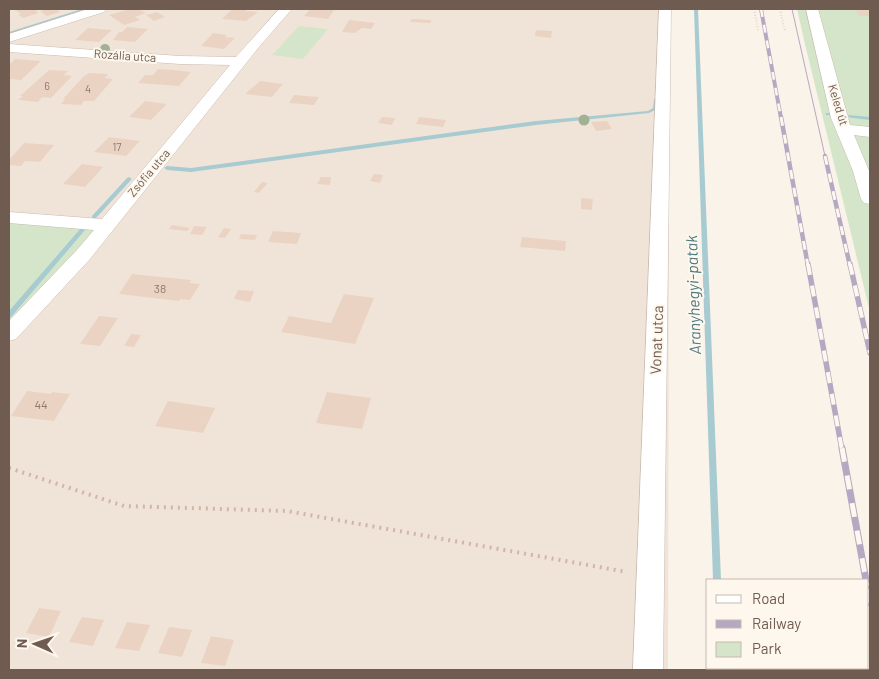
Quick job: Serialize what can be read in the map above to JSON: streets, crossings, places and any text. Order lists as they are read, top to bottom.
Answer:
{
  "streets": {
    "street": [
      "Rozália utca",
      "Keled út",
      "Zsófia utca",
      "Vonat utca"
    ]
  },
  "crossings": [
    ["Rozália utca", "Zsófia utca"]
  ],
  "water": ["Aranyhegyi-patak"],
  "house_numbers": [
    "6",
    "4",
    "17",
    "38",
    "44"
  ],
  "legend": ["Road", "Railway", "Park"],
  "north": "left"
}
